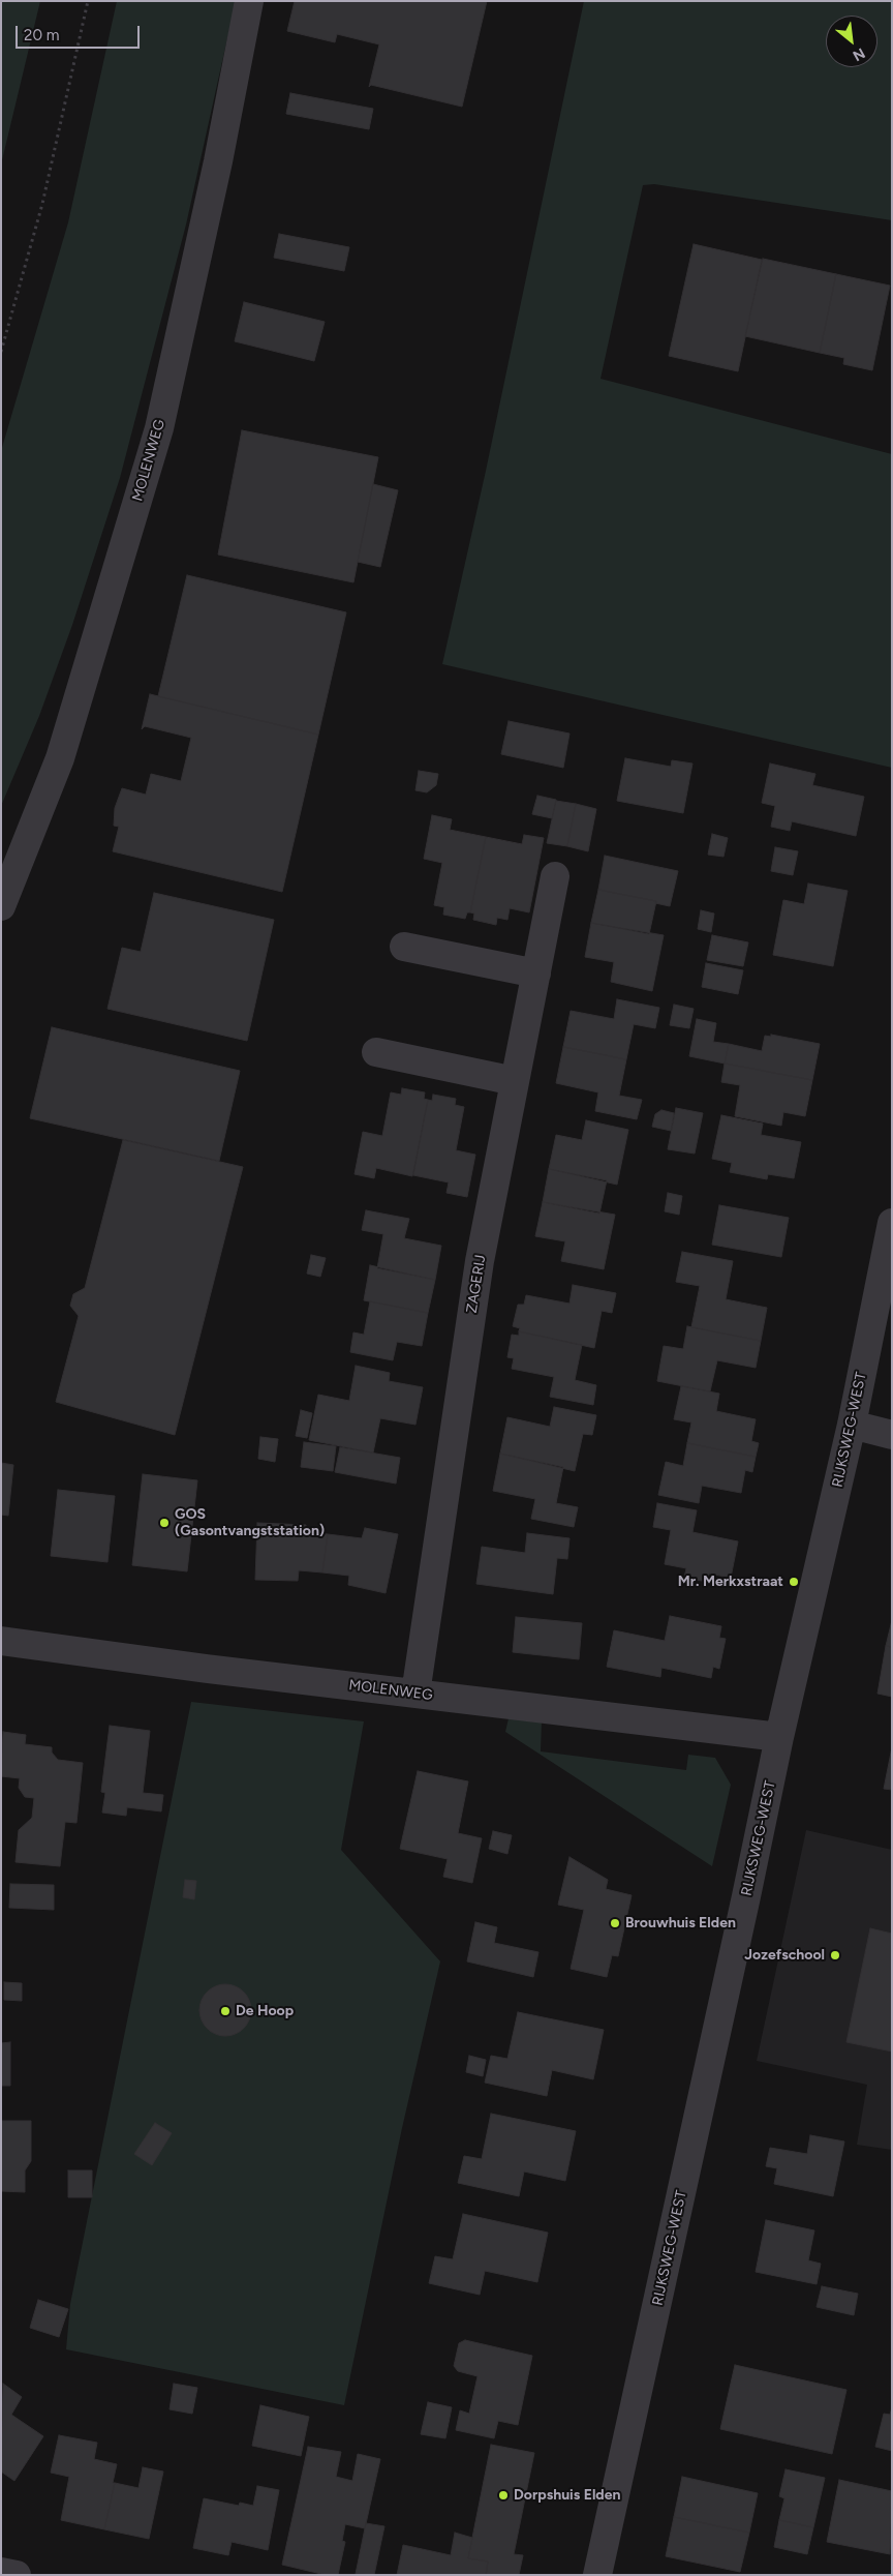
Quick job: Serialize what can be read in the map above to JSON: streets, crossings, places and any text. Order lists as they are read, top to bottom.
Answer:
{
  "streets": {
    "street": ["MOLENWEG", "ZAGERIJ", "RIJKSWEG-WEST"]
  },
  "crossings": [
    ["MOLENWEG", "ZAGERIJ"],
    ["MOLENWEG", "RIJKSWEG-WEST"]
  ],
  "places": [
    "GOS (Gasontvangststation)",
    "Mr. Merkxstraat",
    "Brouwhuis Elden",
    "Jozefschool",
    "De Hoop",
    "Dorpshuis Elden"
  ],
  "scale_bar": "20 m",
  "north": "bottom right"
}
